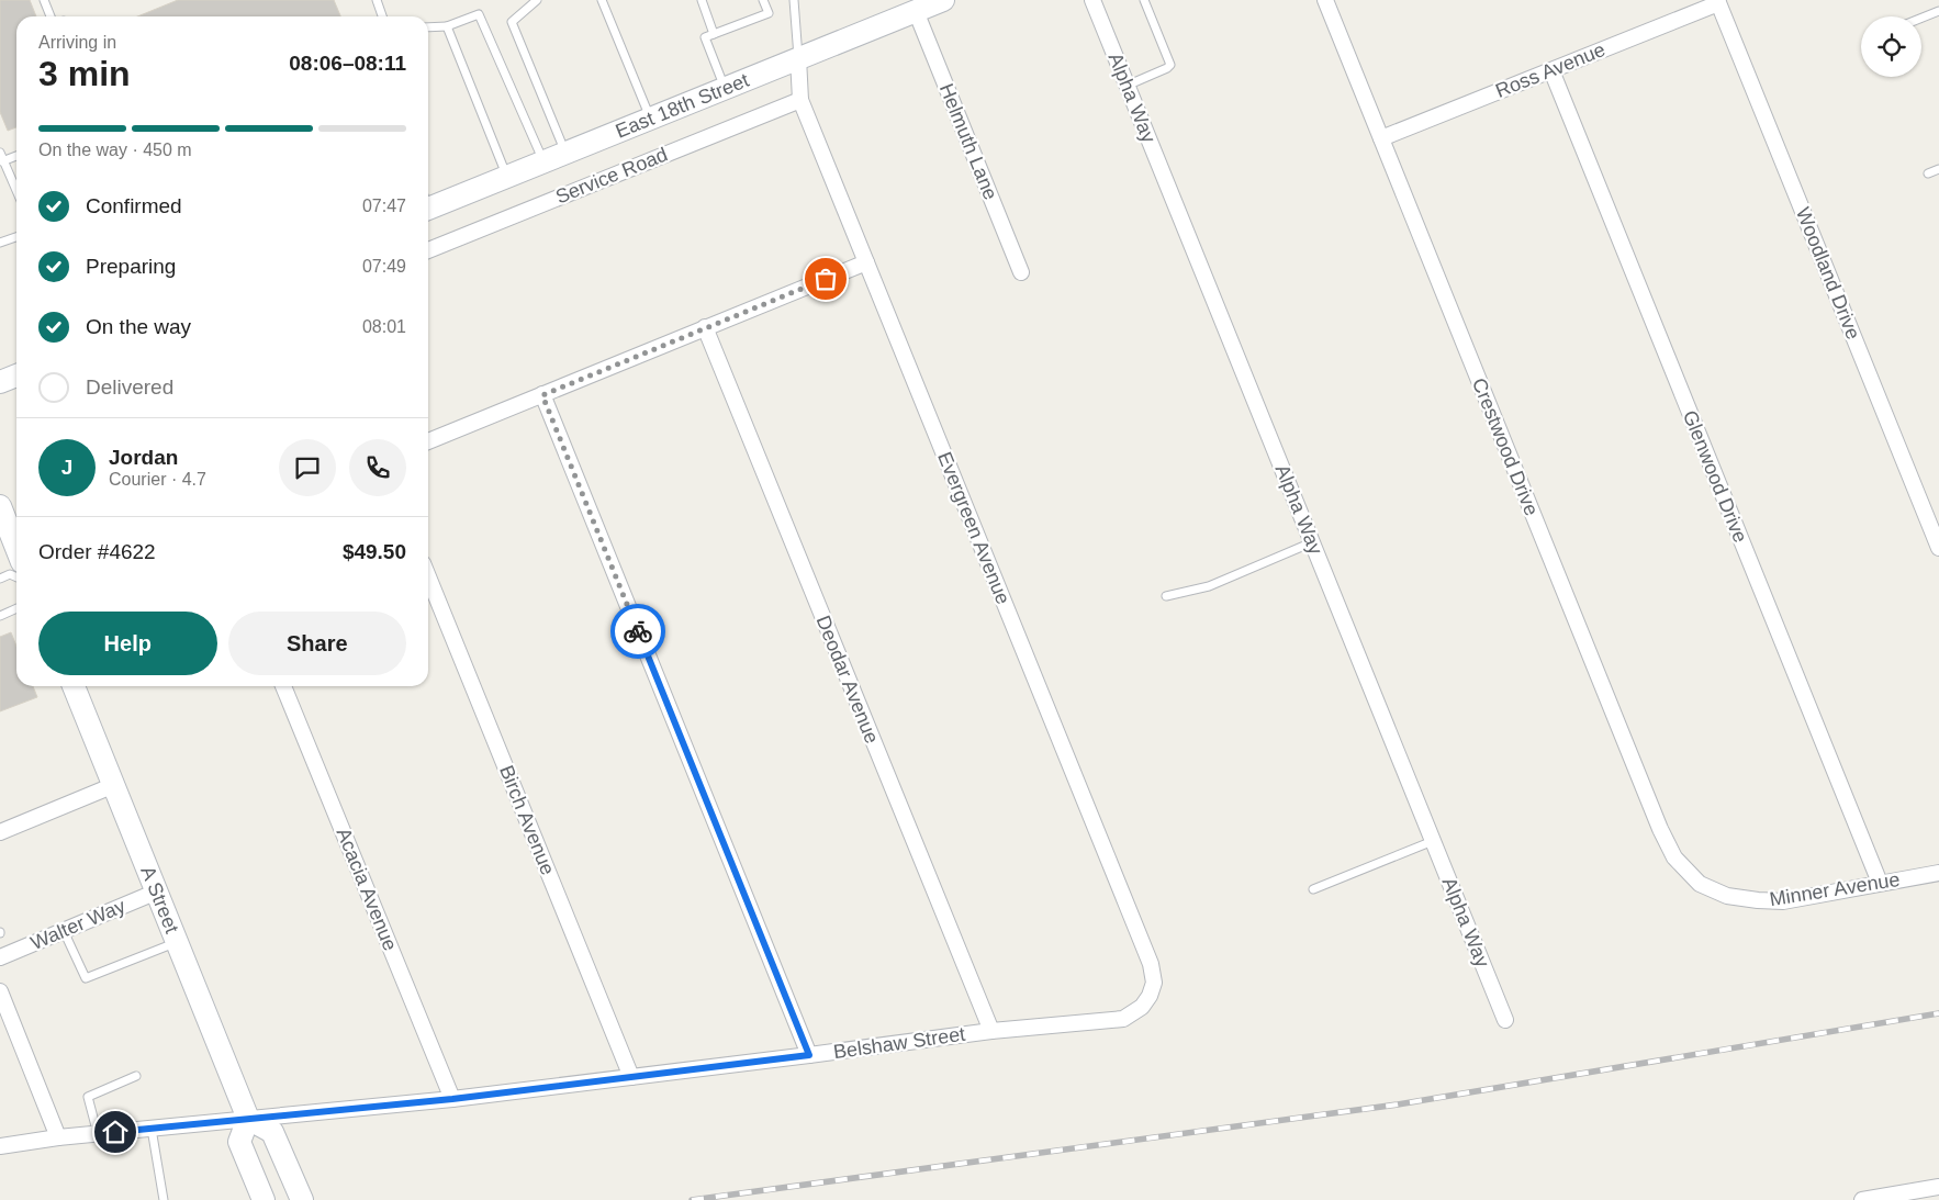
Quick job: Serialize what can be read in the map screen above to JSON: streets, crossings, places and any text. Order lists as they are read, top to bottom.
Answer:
{
  "streets": {
    "main road": ["East 18th Street", "A Street"],
    "street": [
      "Ross Avenue",
      "Alpha Way",
      "Helmuth Lane",
      "Service Road",
      "Woodland Drive",
      "Crestwood Drive",
      "Glenwood Drive",
      "Evergreen Avenue",
      "Deodar Avenue",
      "Birch Avenue",
      "Acacia Avenue",
      "Minner Avenue",
      "Walter Way",
      "Belshaw Street"
    ]
  },
  "crossings": [
    ["Ross Avenue", "Woodland Drive"],
    ["Ross Avenue", "Crestwood Drive"],
    ["Ross Avenue", "Glenwood Drive"],
    ["East 18th Street", "Helmuth Lane"],
    ["East 18th Street", "Evergreen Avenue"],
    ["Service Road", "Evergreen Avenue"],
    ["Crestwood Drive", "Minner Avenue"],
    ["Glenwood Drive", "Minner Avenue"],
    ["Evergreen Avenue", "Belshaw Street"],
    ["Deodar Avenue", "Belshaw Street"],
    ["Birch Avenue", "Belshaw Street"],
    ["Acacia Avenue", "Belshaw Street"],
    ["A Street", "Walter Way"],
    ["A Street", "Belshaw Street"]
  ],
  "page": {
    "heading": ["3 min", "Arriving in", "08:06–08:11"],
    "panel": [
      "Jordan",
      "Courier · 4.7",
      "Order #4622",
      "$49.50"
    ],
    "bar": "On the way · 450 m",
    "list": [
      ["Confirmed", "07:47"],
      ["Preparing", "07:49"],
      ["On the way", "08:01"],
      "Delivered"
    ],
    "round": "J",
    "buttons": ["Help", "Share"]
  }
}
